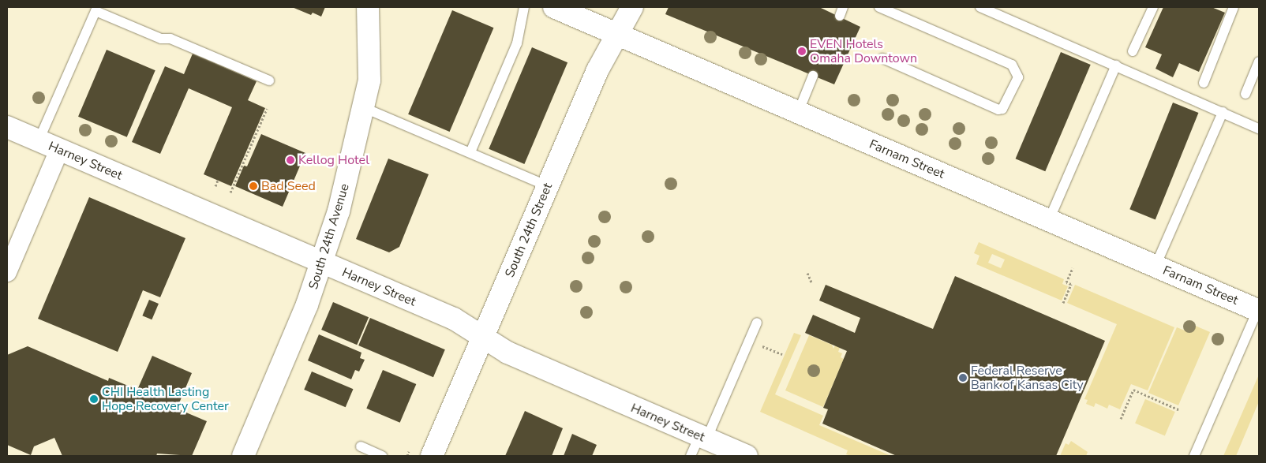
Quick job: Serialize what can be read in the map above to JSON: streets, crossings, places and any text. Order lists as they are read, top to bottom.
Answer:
{
  "streets": {
    "main road": [
      "Farnam Street",
      "Harney Street",
      "South 24th Street",
      "South 24th Avenue"
    ]
  },
  "crossings": [
    ["Farnam Street", "South 24th Street"],
    ["Harney Street", "South 24th Street"],
    ["Harney Street", "South 24th Avenue"]
  ],
  "places": [
    "EVEN Hotels Omaha Downtown",
    "Kellog Hotel",
    "Bad Seed",
    "Federal Reserve Bank of Kansas City",
    "CHI Health Lasting Hope Recovery Center"
  ]
}
